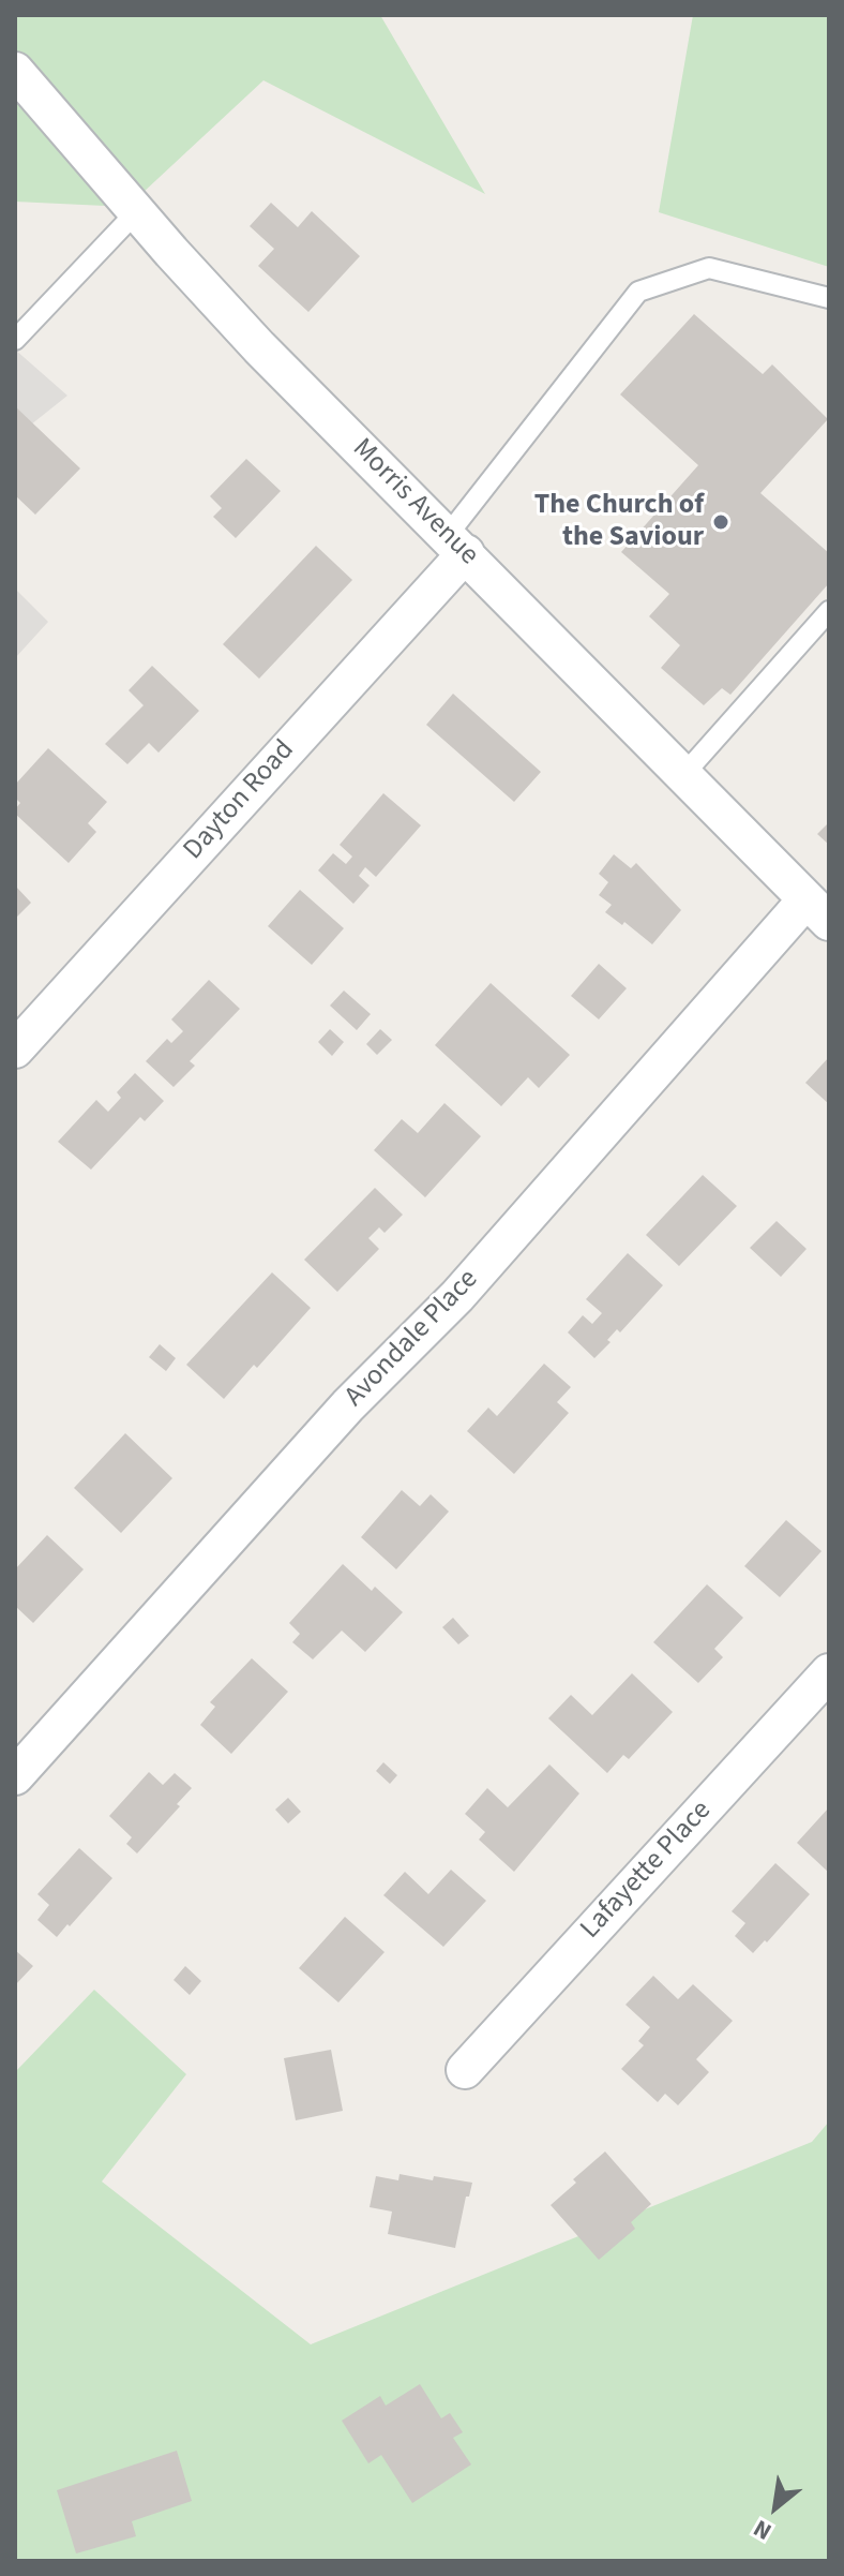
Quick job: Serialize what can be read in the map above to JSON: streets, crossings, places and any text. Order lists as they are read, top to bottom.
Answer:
{
  "streets": {
    "street": [
      "Morris Avenue",
      "Dayton Road",
      "Avondale Place",
      "Lafayette Place"
    ]
  },
  "crossings": [
    ["Morris Avenue", "Dayton Road"],
    ["Morris Avenue", "Avondale Place"]
  ],
  "places": ["The Church of the Saviour"],
  "north": "bottom left"
}
